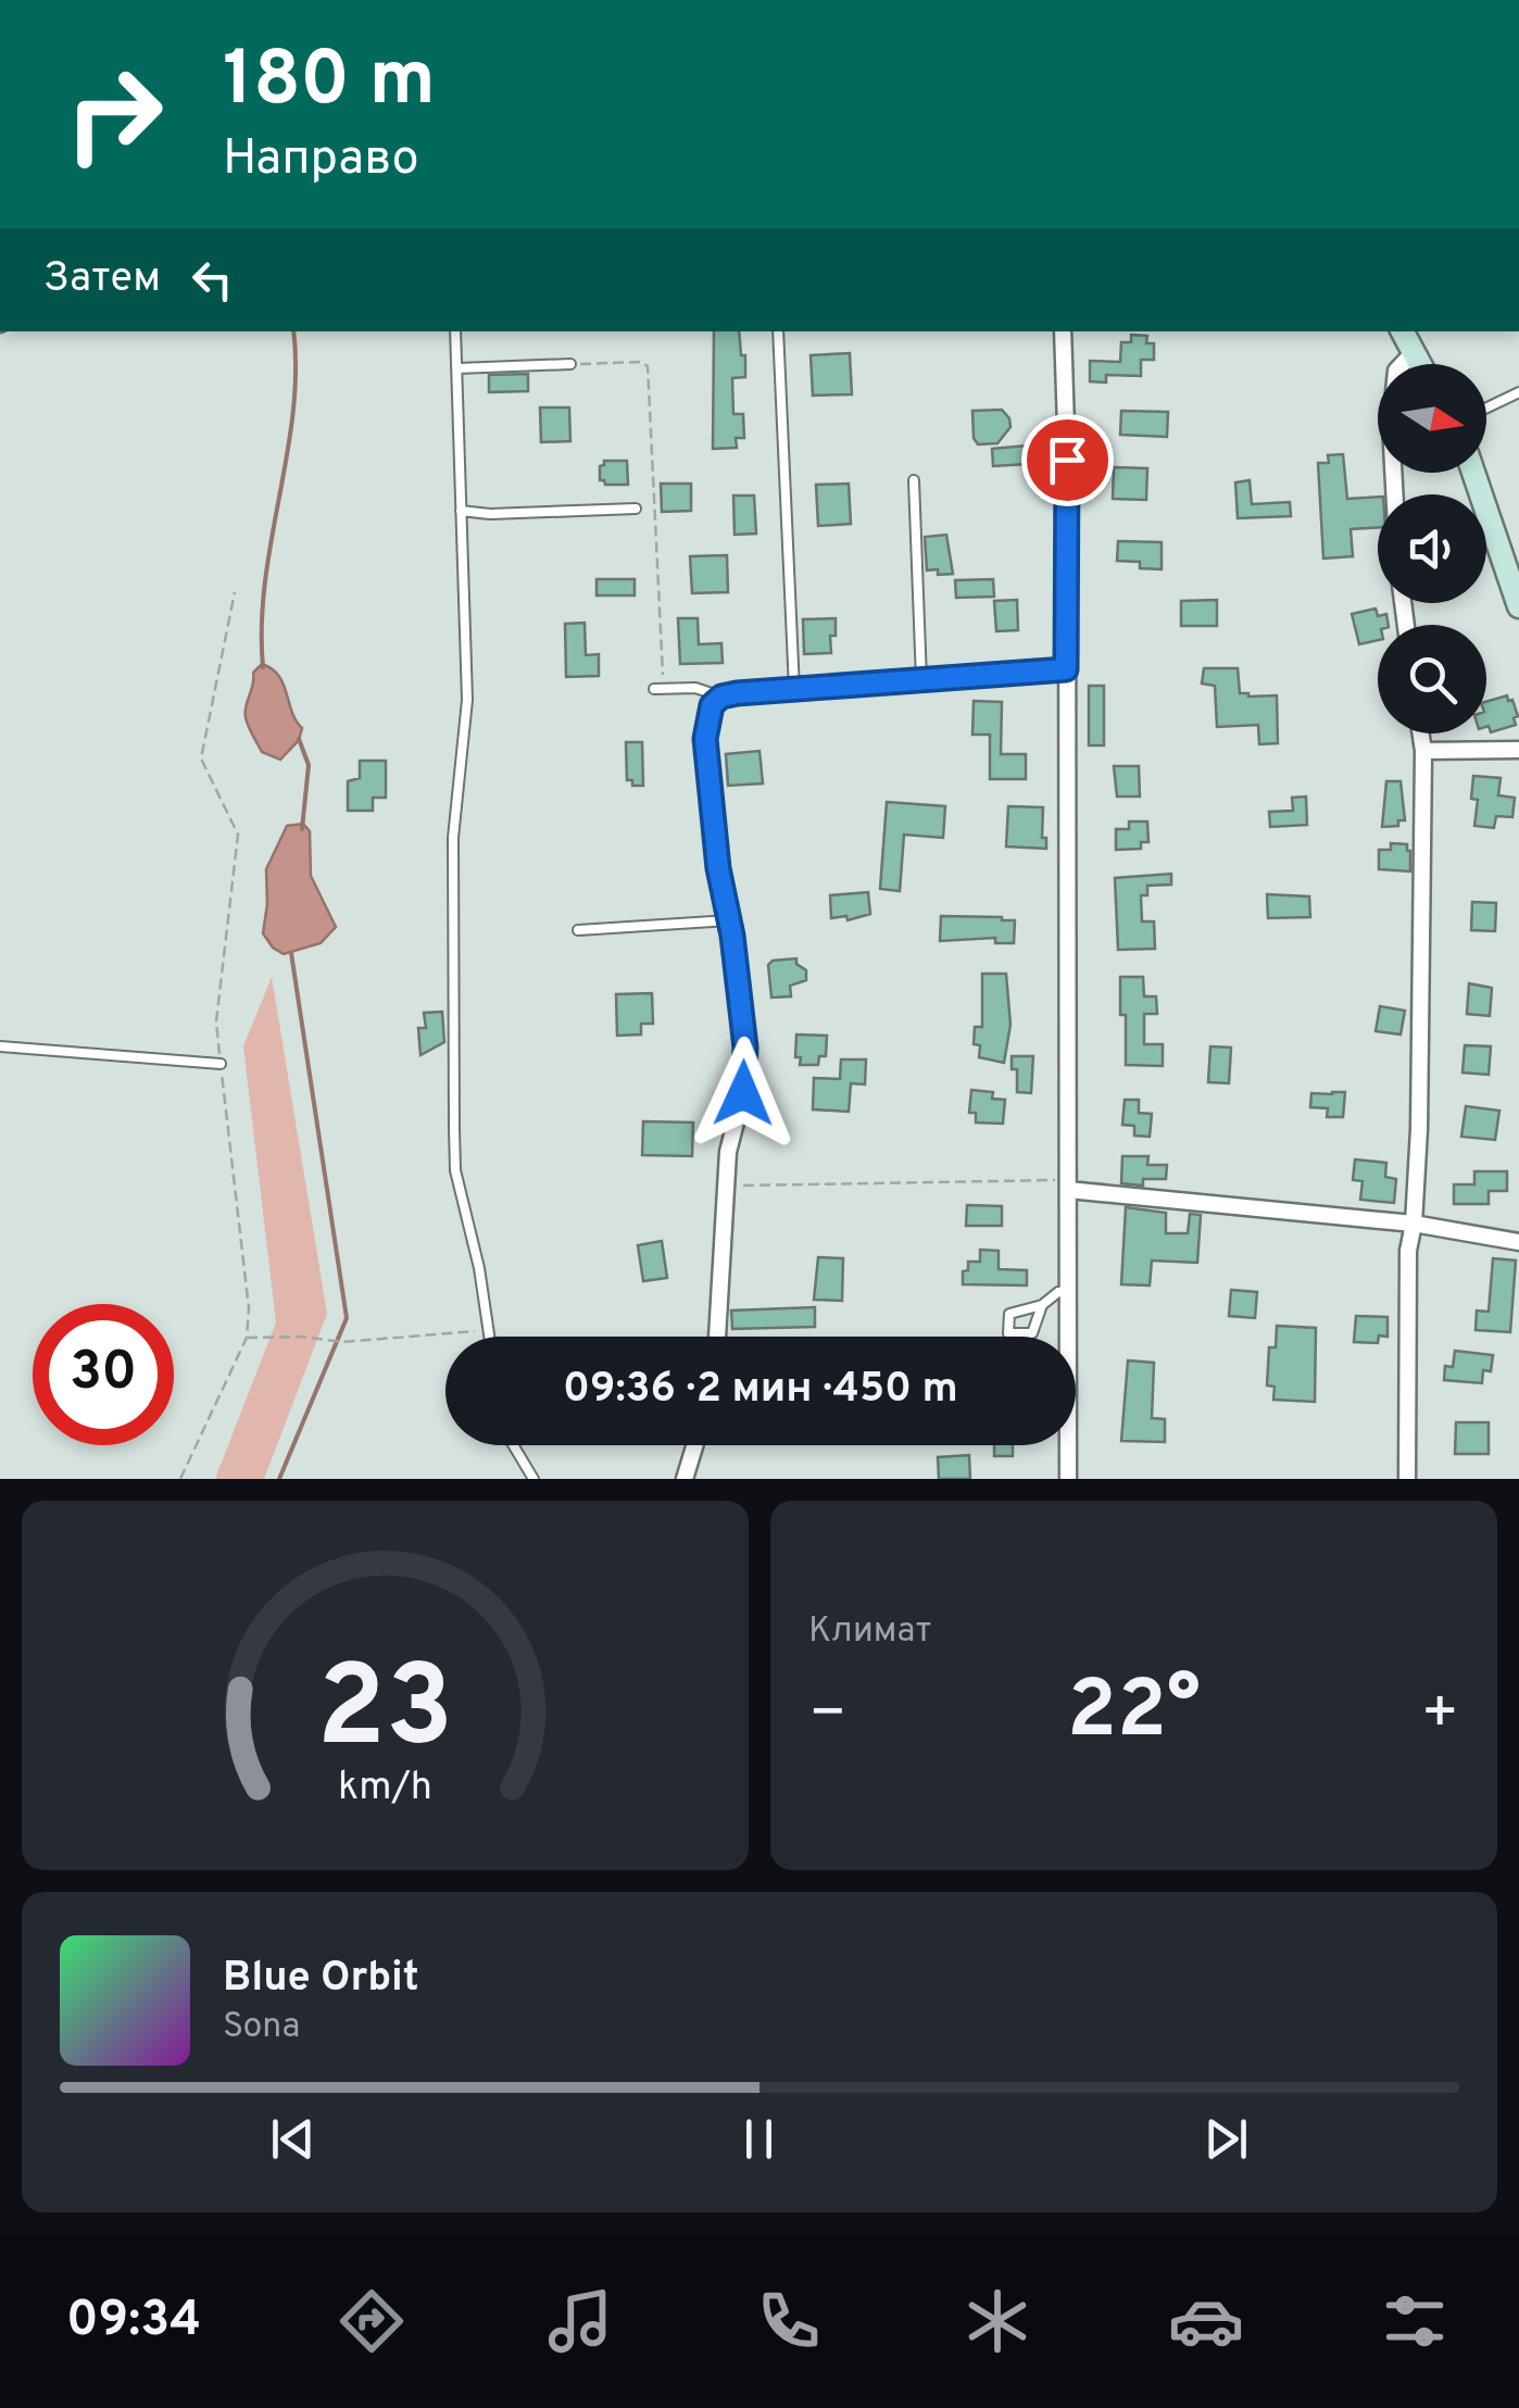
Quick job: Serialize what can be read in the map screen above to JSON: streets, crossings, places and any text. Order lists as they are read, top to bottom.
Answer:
{
  "north": "right",
  "page": {
    "turn": ["180 m", "Направо"],
    "then": "Затем",
    "limit": "30",
    "trip": "09:36 · 2 мин · 450 m",
    "tile": "Климат",
    "heat": ["−", "22°", "+"],
    "song": ["Blue Orbit", "Sona"],
    "tabs": "09:34",
    "gauge": ["23", "km/h"]
  }
}
